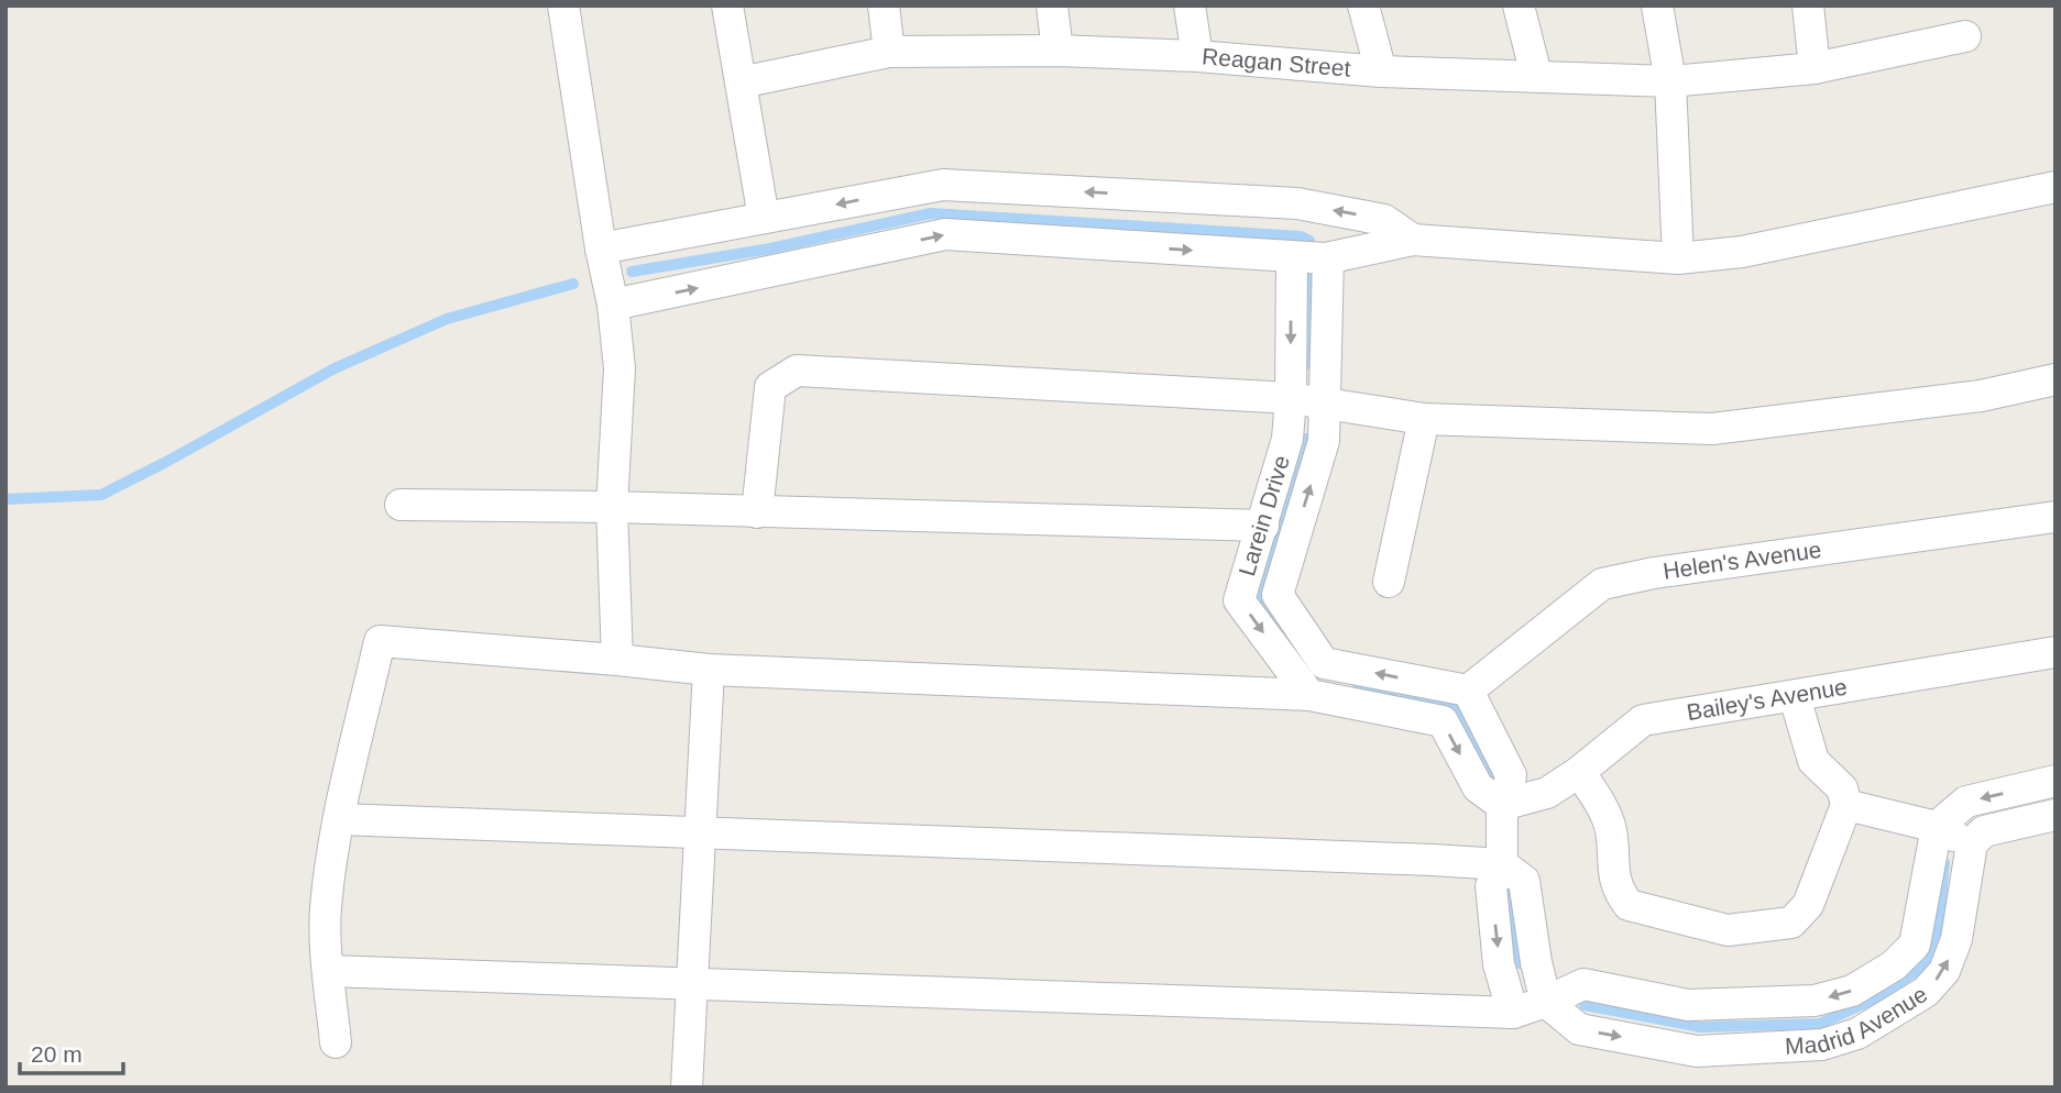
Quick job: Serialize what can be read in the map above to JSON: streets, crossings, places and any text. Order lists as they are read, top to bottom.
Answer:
{
  "streets": {
    "street": [
      "Reagan Street",
      "Larein Drive",
      "Helen's Avenue",
      "Bailey's Avenue",
      "Madrid Avenue"
    ]
  },
  "crossings": [
    ["Larein Drive", "Helen's Avenue"]
  ],
  "one_way": ["Madrid Avenue"],
  "scale_bar": "20 m"
}
